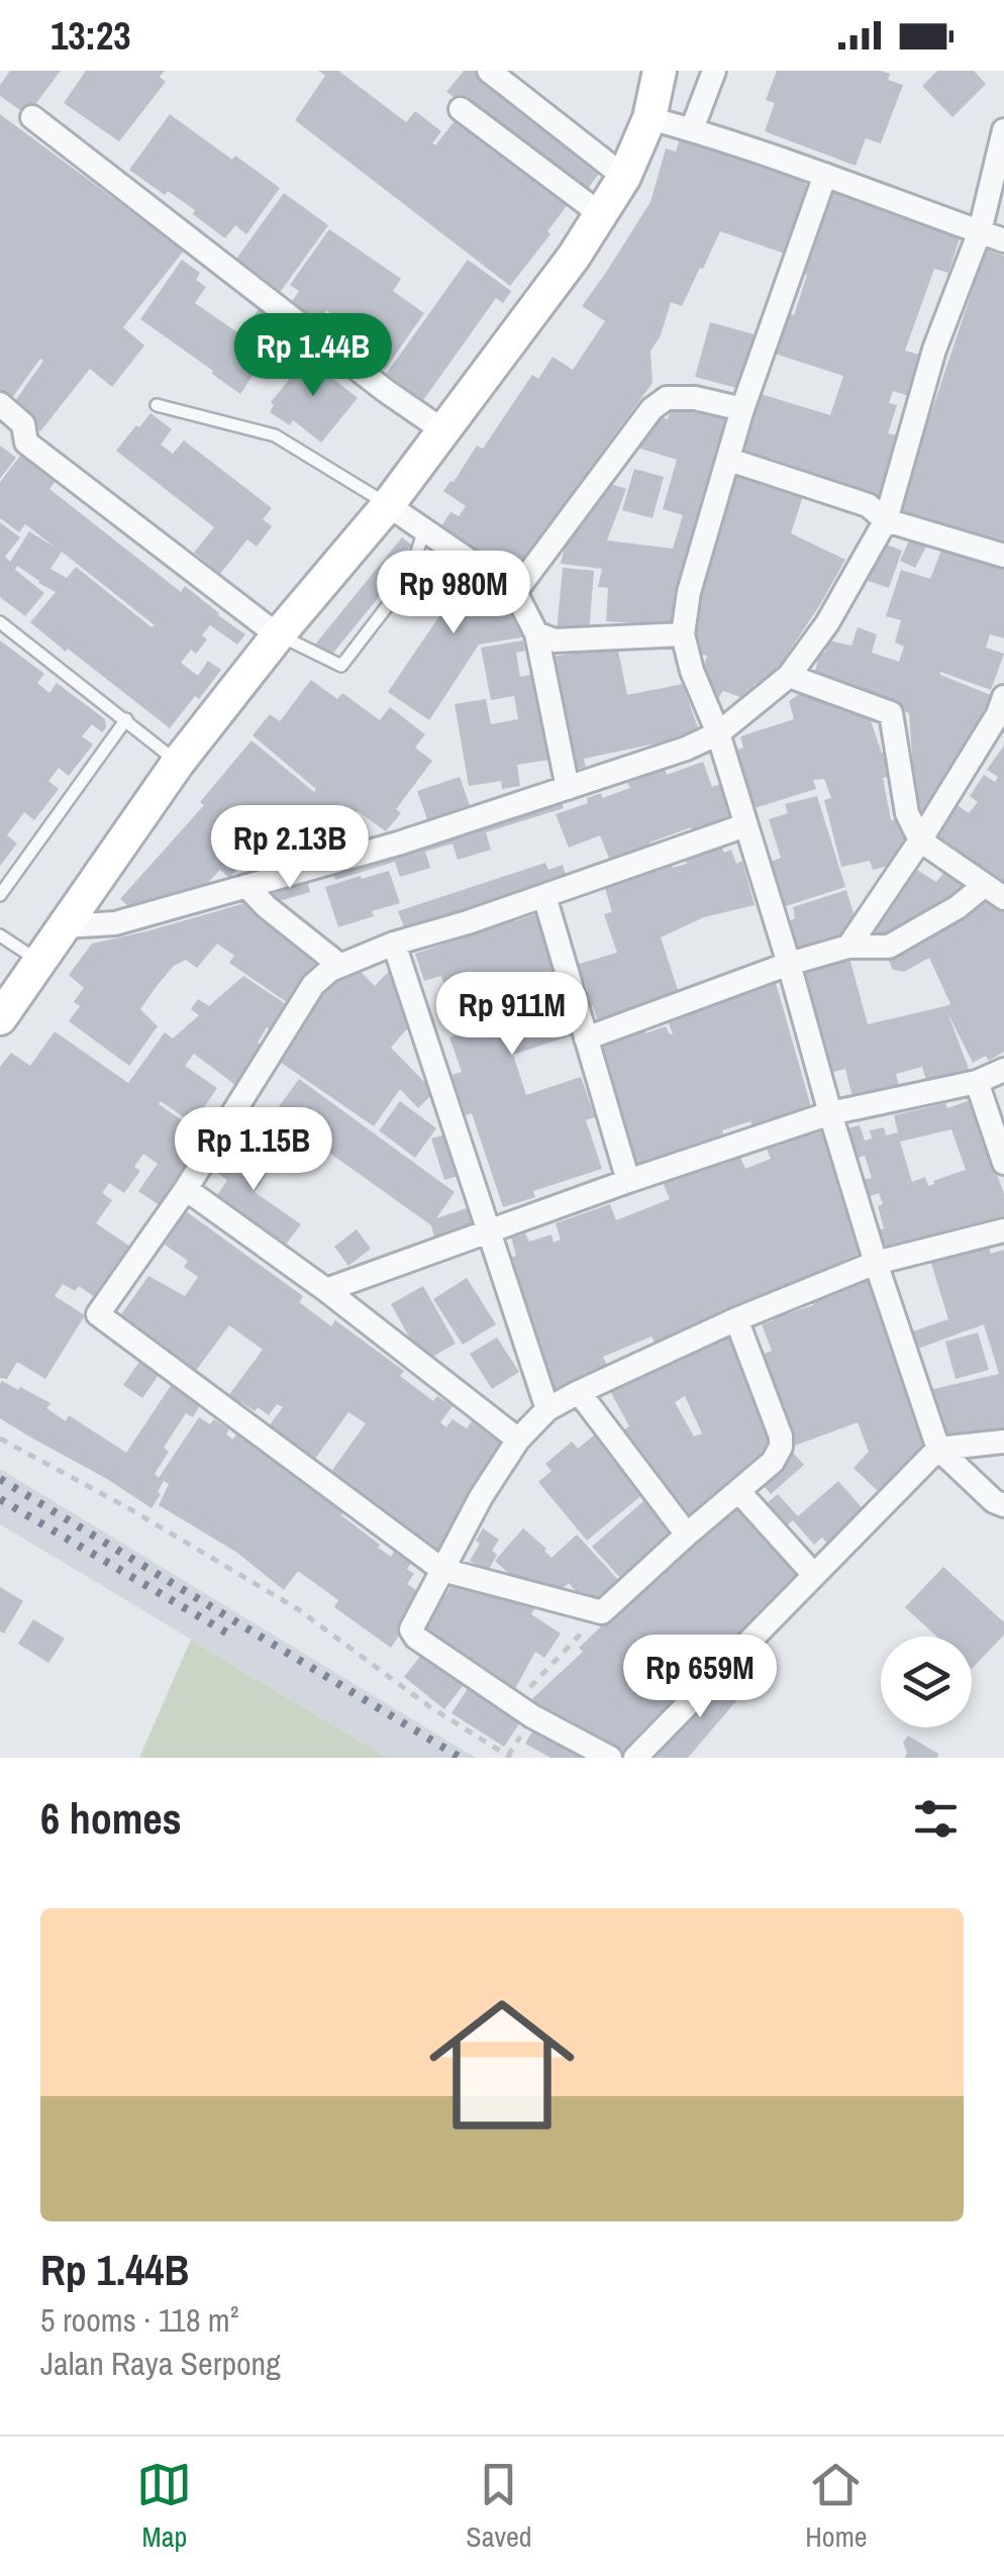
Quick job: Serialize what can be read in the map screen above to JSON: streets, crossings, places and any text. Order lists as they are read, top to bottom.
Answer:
{
  "page": {
    "status": "13:23",
    "price": [
      "Rp 1.44B",
      "Rp 980M",
      "Rp 2.13B",
      "Rp 911M",
      "Rp 1.15B",
      "Rp 659M"
    ],
    "heading": "6 homes",
    "list": [
      {
        "name": "Rp 1.44B",
        "note": "5 rooms · 118 m² · Jalan Raya Serpong"
      }
    ],
    "tabs": ["Map", "Saved", "Home"]
  }
}
